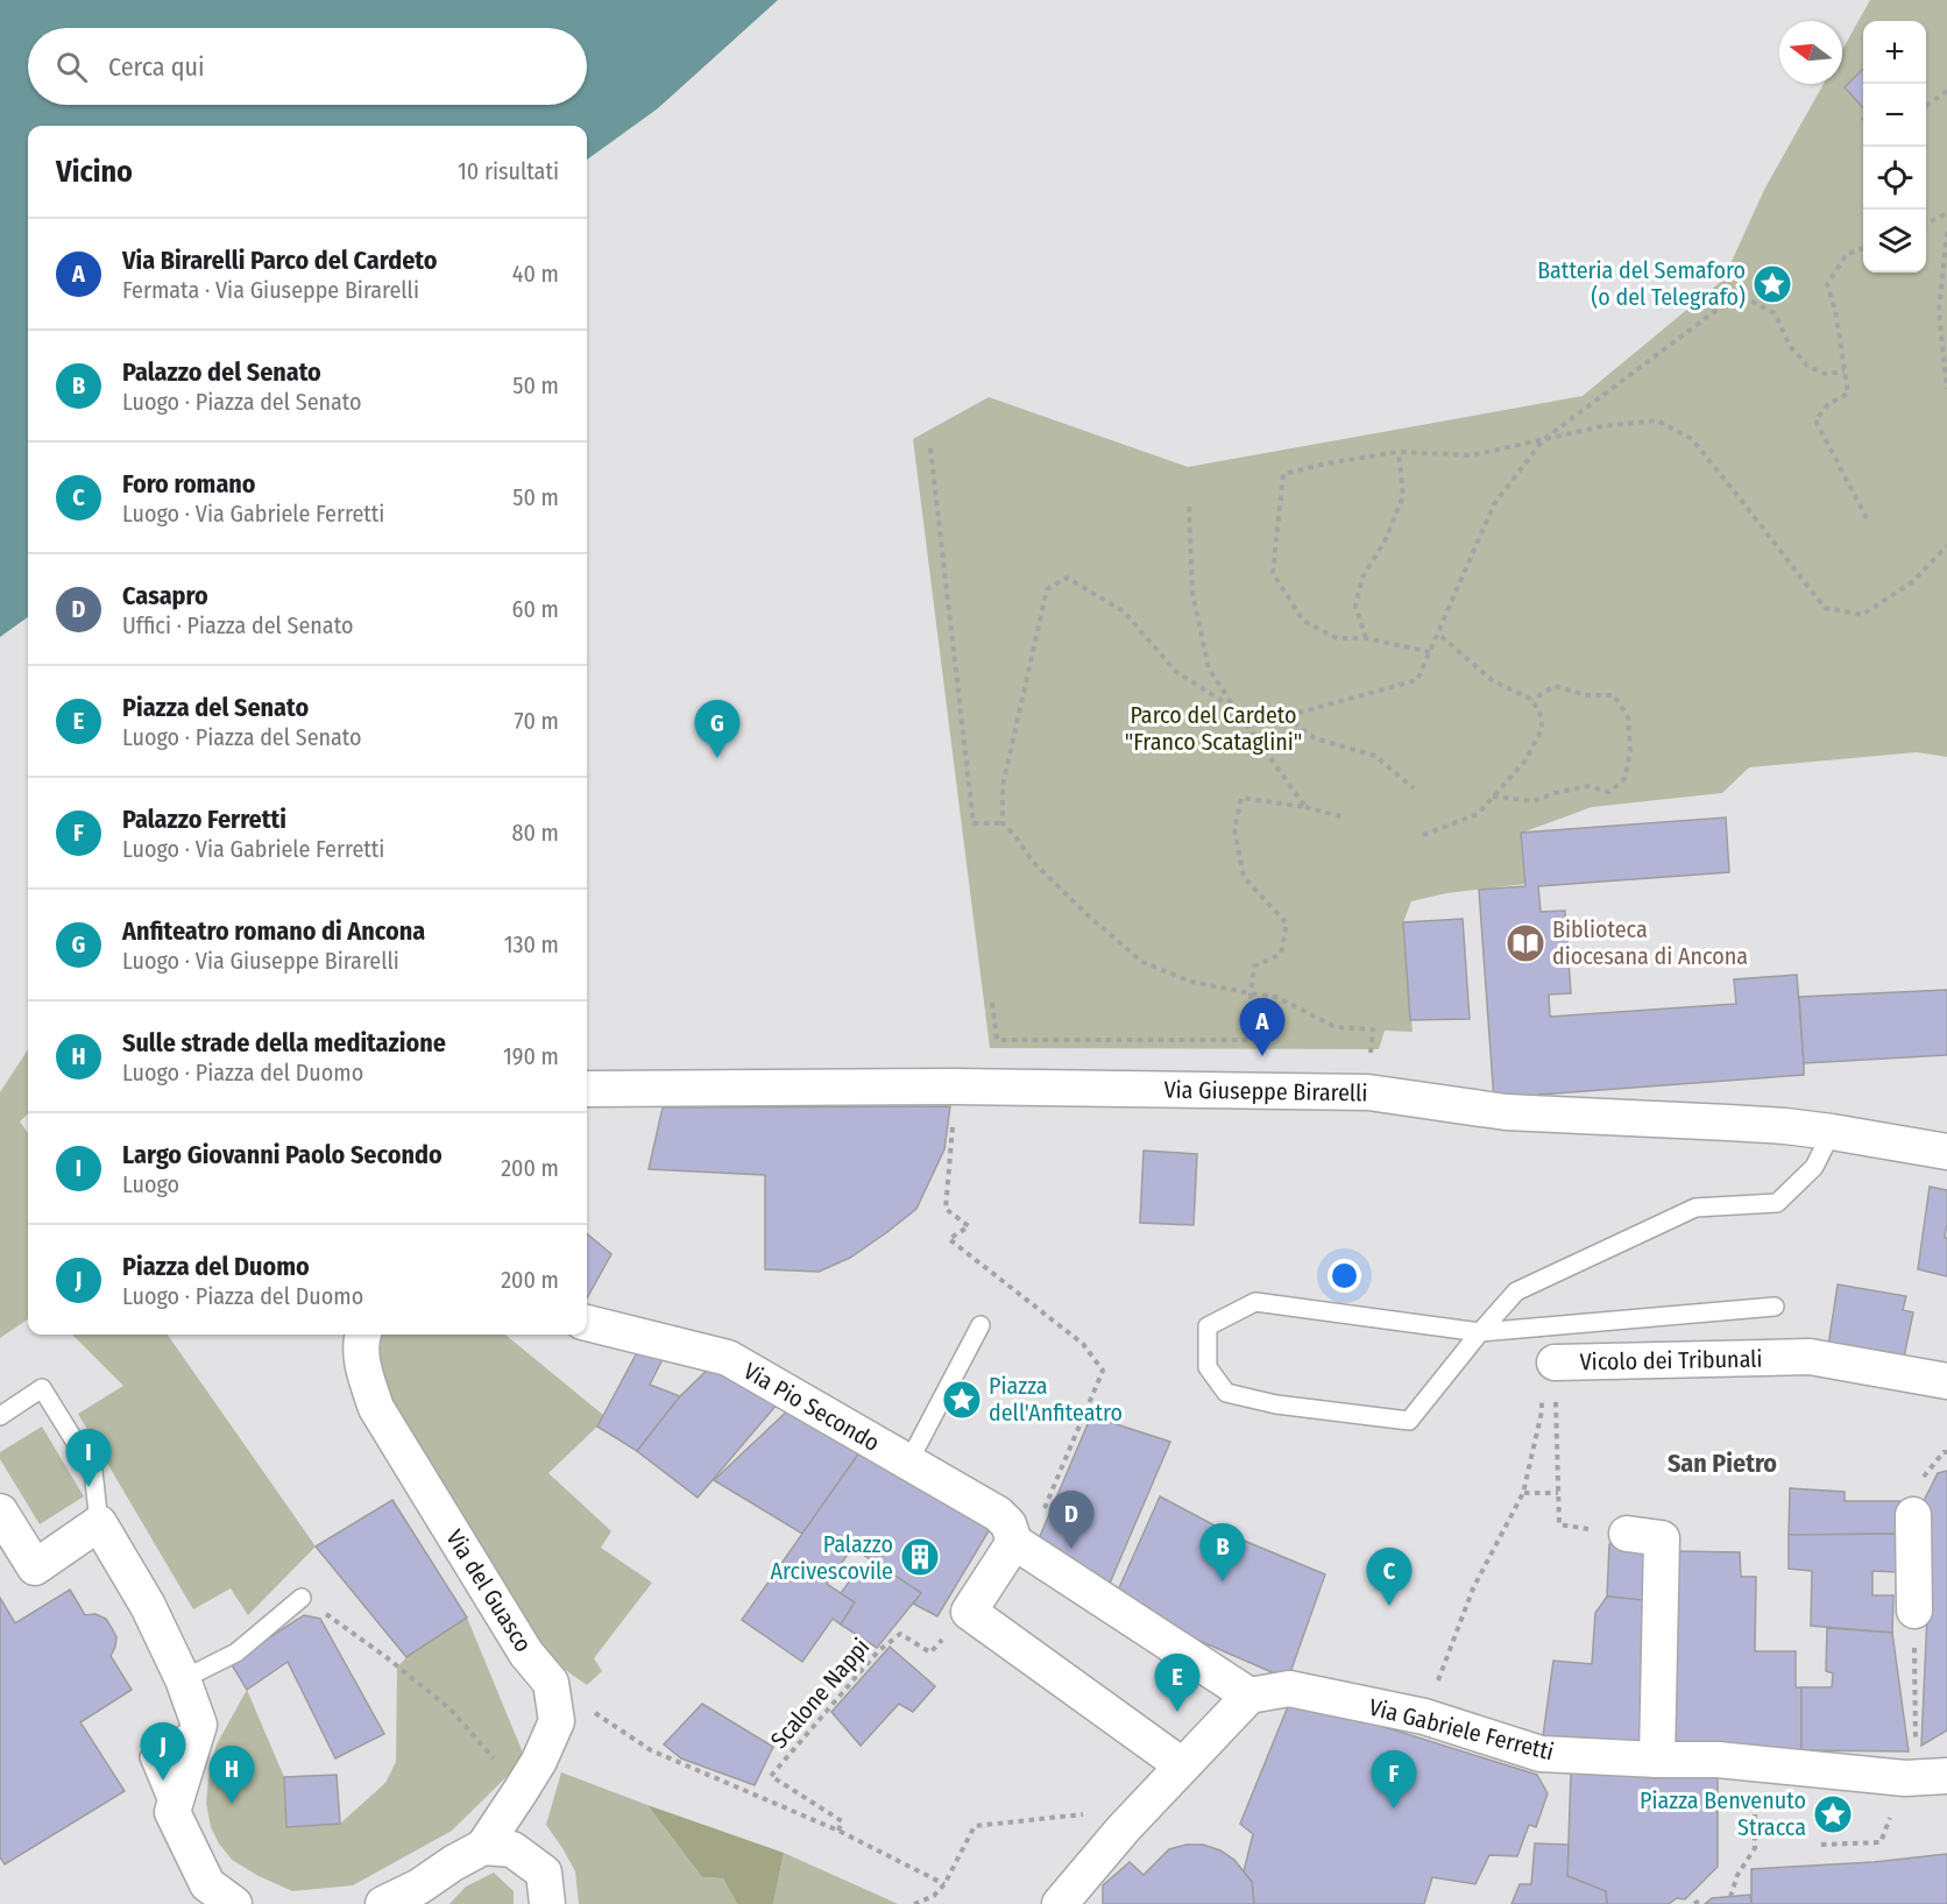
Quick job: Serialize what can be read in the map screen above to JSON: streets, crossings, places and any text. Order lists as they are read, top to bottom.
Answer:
{
  "streets": {
    "street": [
      "Via Giuseppe Birarelli",
      "Vicolo dei Tribunali",
      "Via Pio Secondo",
      "Via del Guasco",
      "Via Gabriele Ferretti"
    ],
    "path": ["Scalone Nappi"]
  },
  "crossings": [
    ["Via del Guasco", "Scalone Nappi"]
  ],
  "districts": ["San Pietro"],
  "parks": ["Parco del Cardeto \"Franco Scataglini\""],
  "places": {
    "place": ["Batteria del Semaforo (o del Telegrafo)", "Piazza dell'Anfiteatro", "Piazza Benvenuto Stracca"],
    "library": ["Biblioteca diocesana di Ancona"],
    "building": ["Palazzo Arcivescovile"]
  },
  "north": "left",
  "page": {
    "map_buttons": ["+", "−"],
    "search": "Cerca qui",
    "heading": ["Vicino", "10 risultati"],
    "list": [
      {
        "mark": "A",
        "name": "Via Birarelli Parco del Cardeto",
        "note": "Fermata · Via Giuseppe Birarelli",
        "value": "40 m"
      },
      {
        "mark": "B",
        "name": "Palazzo del Senato",
        "note": "Luogo · Piazza del Senato",
        "value": "50 m"
      },
      {
        "mark": "C",
        "name": "Foro romano",
        "note": "Luogo · Via Gabriele Ferretti",
        "value": "50 m"
      },
      {
        "mark": "D",
        "name": "Casapro",
        "note": "Uffici · Piazza del Senato",
        "value": "60 m"
      },
      {
        "mark": "E",
        "name": "Piazza del Senato",
        "note": "Luogo · Piazza del Senato",
        "value": "70 m"
      },
      {
        "mark": "F",
        "name": "Palazzo Ferretti",
        "note": "Luogo · Via Gabriele Ferretti",
        "value": "80 m"
      },
      {
        "mark": "G",
        "name": "Anfiteatro romano di Ancona",
        "note": "Luogo · Via Giuseppe Birarelli",
        "value": "130 m"
      },
      {
        "mark": "H",
        "name": "Sulle strade della meditazione",
        "note": "Luogo · Piazza del Duomo",
        "value": "190 m"
      },
      {
        "mark": "I",
        "name": "Largo Giovanni Paolo Secondo",
        "note": "Luogo",
        "value": "200 m"
      },
      {
        "mark": "J",
        "name": "Piazza del Duomo",
        "note": "Luogo · Piazza del Duomo",
        "value": "200 m"
      }
    ],
    "pins": [
      "G",
      "A",
      "I",
      "D",
      "B",
      "C",
      "E",
      "J",
      "H",
      "F"
    ]
  }
}
